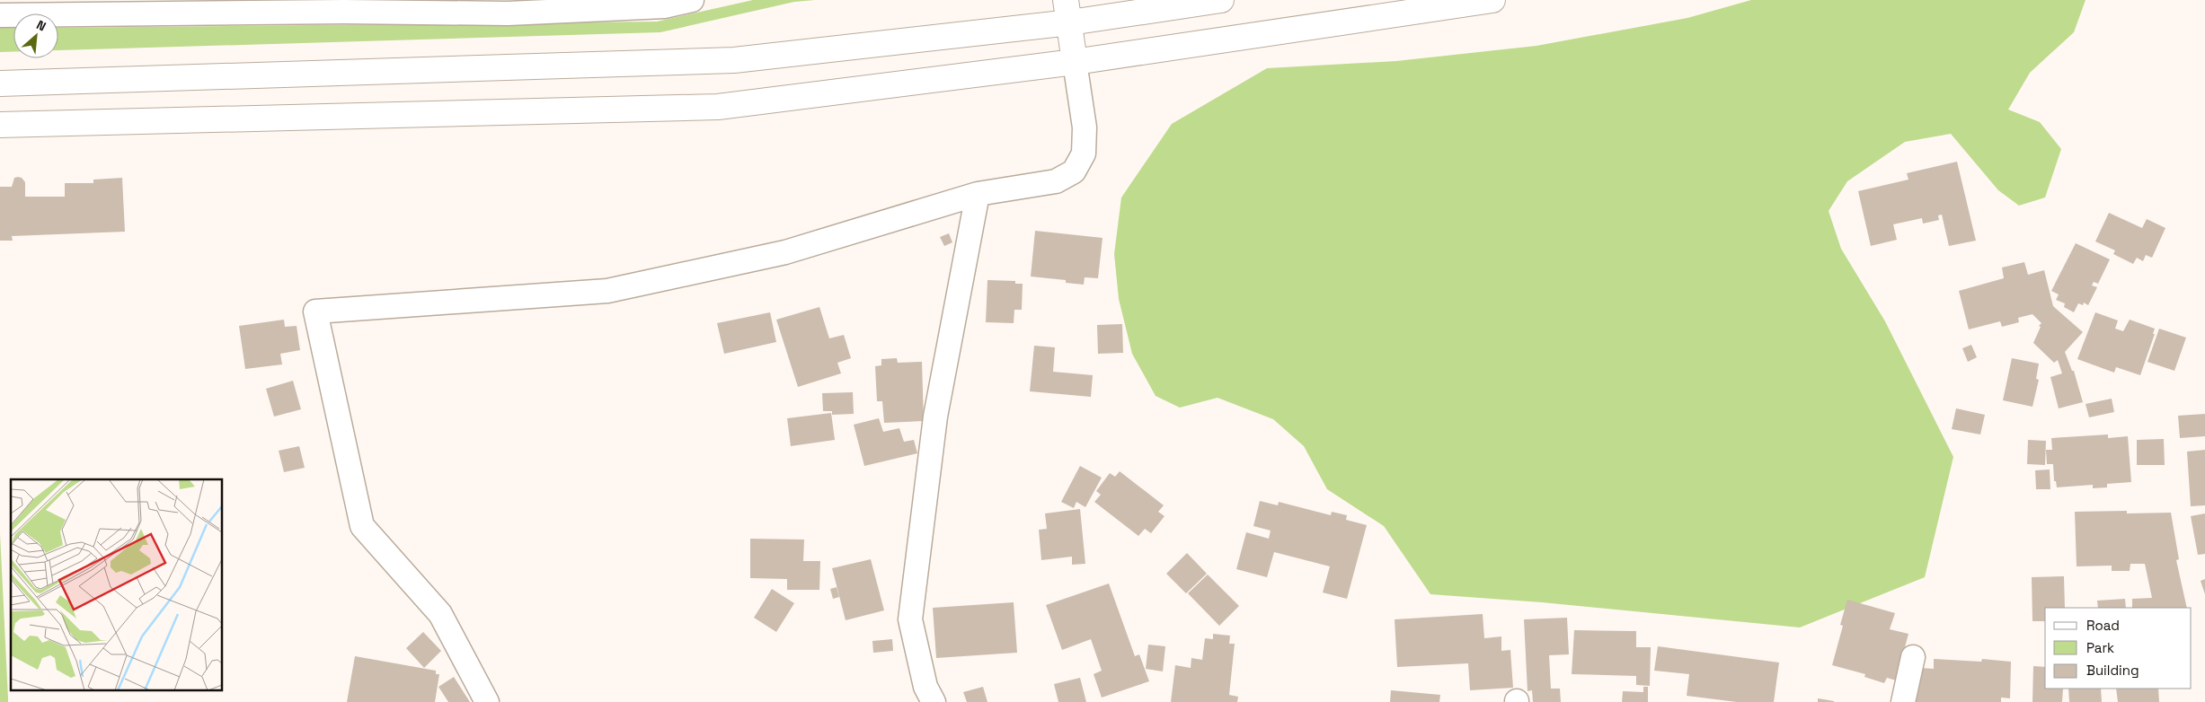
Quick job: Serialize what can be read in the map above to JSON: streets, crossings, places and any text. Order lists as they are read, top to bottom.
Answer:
{
  "legend": ["Road", "Park", "Building"],
  "north": "top right"
}
